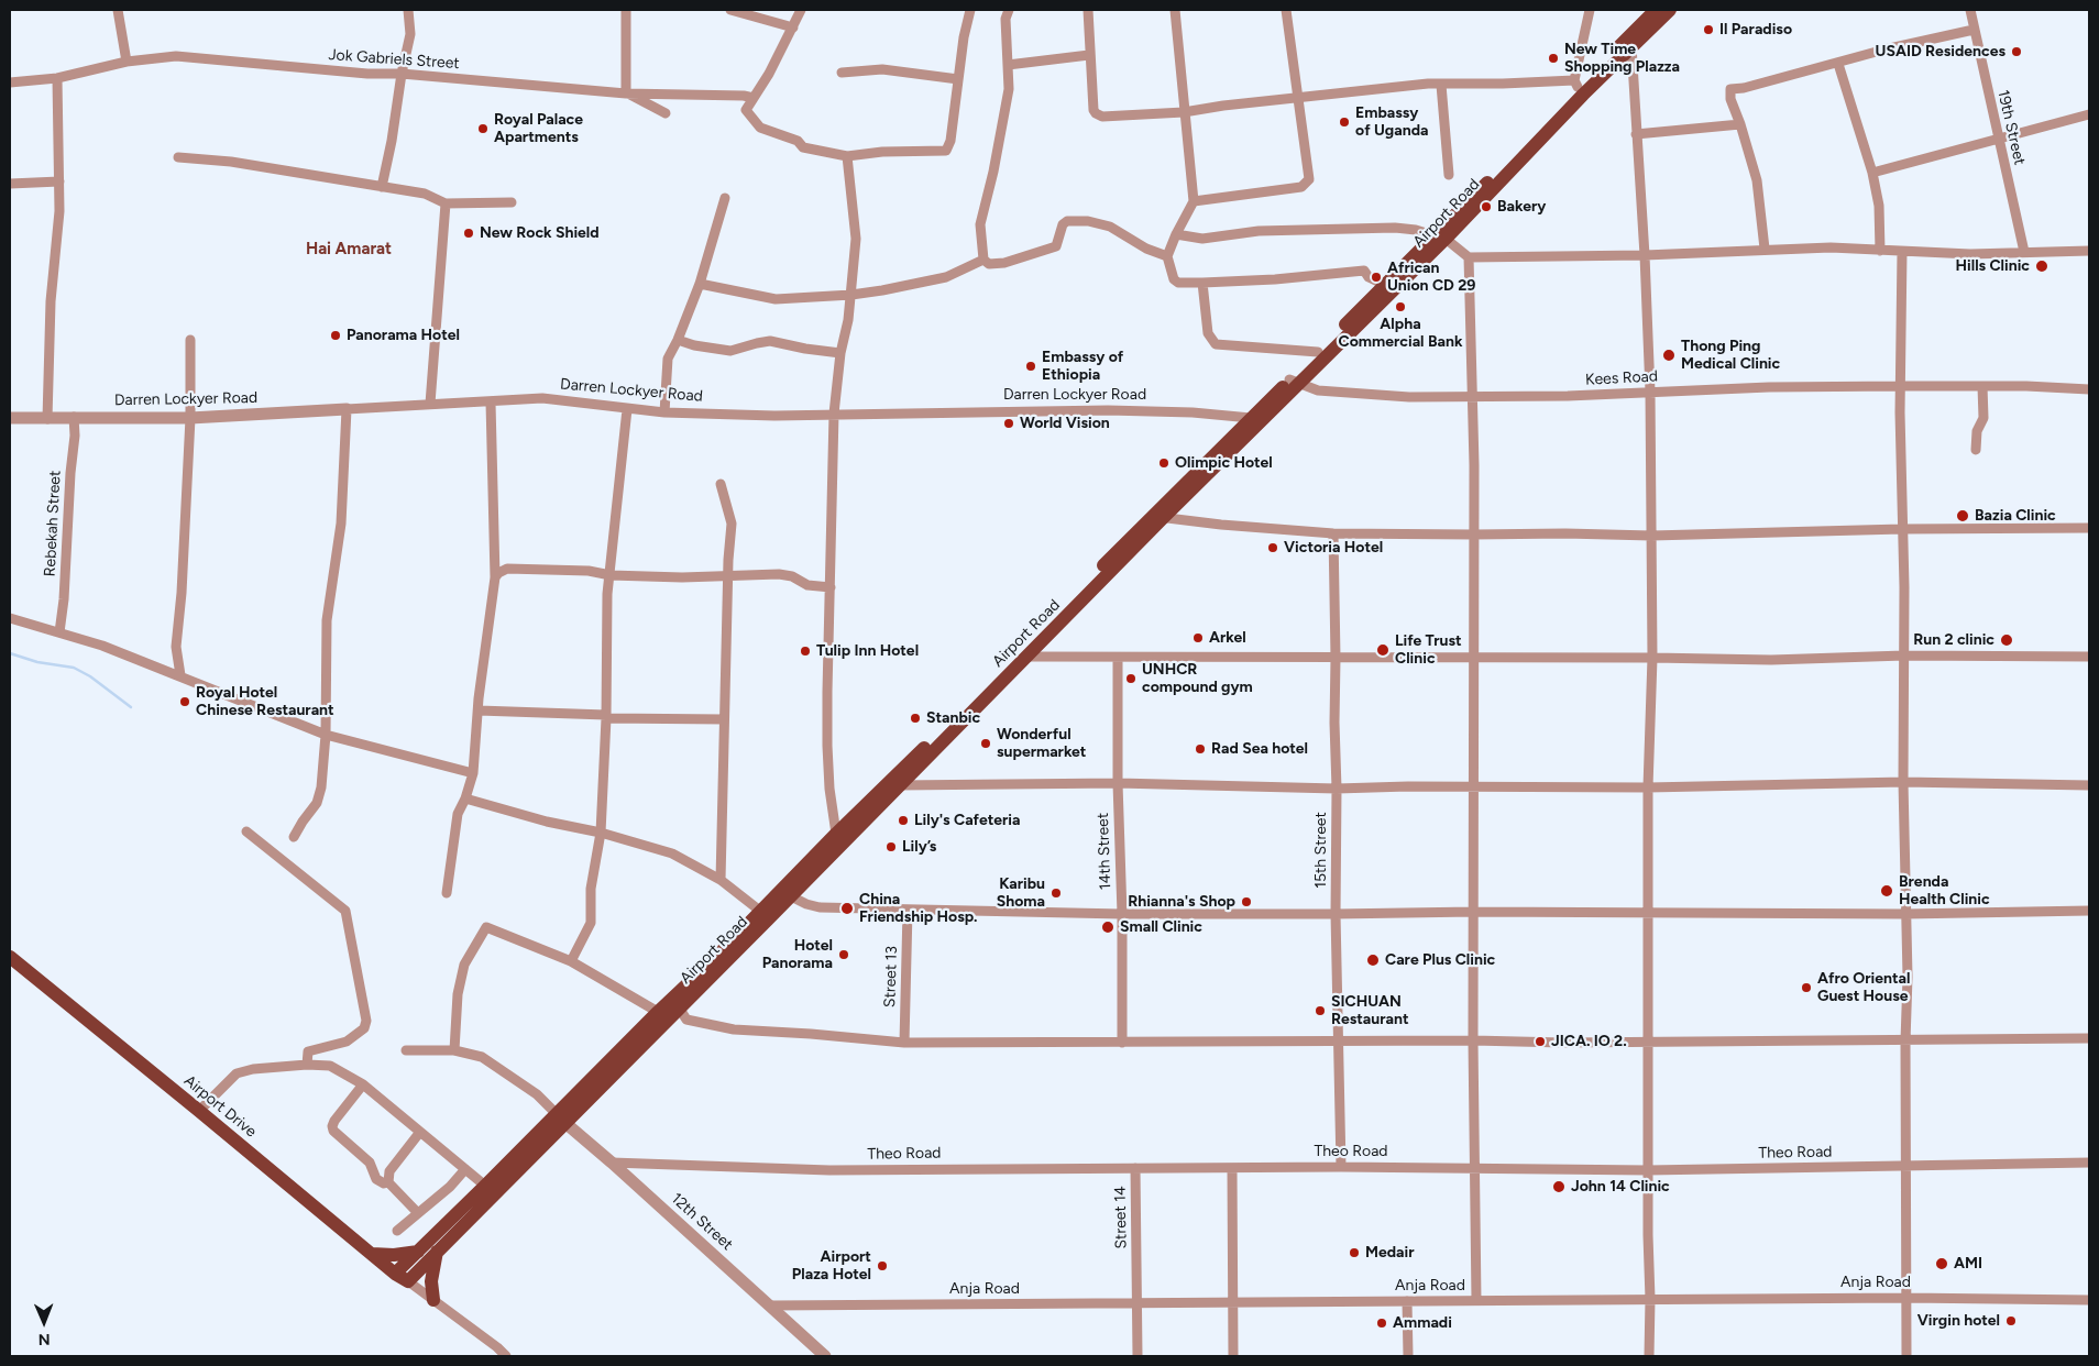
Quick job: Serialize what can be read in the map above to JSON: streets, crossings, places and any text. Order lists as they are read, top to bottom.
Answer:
{
  "streets": {
    "main road": ["Airport Road", "Airport Drive"],
    "street": [
      "Jok Gabriels Street",
      "19th Street",
      "Kees Road",
      "Darren Lockyer Road",
      "Rebekah Street",
      "15th Street",
      "14th Street",
      "Street 13",
      "Theo Road",
      "Street 14",
      "12th Street",
      "Anja Road"
    ]
  },
  "crossings": [
    ["Airport Road", "Kees Road"],
    ["Airport Road", "Darren Lockyer Road"],
    ["Airport Road", "Airport Drive"],
    ["Airport Road", "12th Street"],
    ["Darren Lockyer Road", "Rebekah Street"],
    ["15th Street", "Theo Road"],
    ["Theo Road", "Street 14"],
    ["Theo Road", "12th Street"],
    ["Street 14", "Anja Road"],
    ["12th Street", "Anja Road"]
  ],
  "districts": ["Hai Amarat"],
  "places": [
    "Il Paradiso",
    "USAID Residences",
    "New Time Shopping Plazza",
    "Embassy of Uganda",
    "Royal Palace Apartments",
    "Bakery",
    "New Rock Shield",
    "Hills Clinic",
    "African Union CD 29",
    "Alpha Commercial Bank",
    "Panorama Hotel",
    "Thong Ping Medical Clinic",
    "Embassy of Ethiopia",
    "World Vision",
    "Olimpic Hotel",
    "Bazia Clinic",
    "Victoria Hotel",
    "Arkel",
    "Run 2 clinic",
    "Life Trust Clinic",
    "Tulip Inn Hotel",
    "UNHCR compound gym",
    "Royal Hotel Chinese Restaurant",
    "Stanbic",
    "Wonderful supermarket",
    "Rad Sea hotel",
    "Lily's Cafeteria",
    "Lily’s",
    "Brenda Health Clinic",
    "Karibu Shoma",
    "Rhianna's Shop",
    "China Friendship Hosp.",
    "Small Clinic",
    "Hotel Panorama",
    "Care Plus Clinic",
    "Afro Oriental Guest House",
    "SICHUAN Restaurant",
    "JICA. IO 2.",
    "John 14 Clinic",
    "Medair",
    "AMI",
    "Airport Plaza Hotel",
    "Virgin hotel",
    "Ammadi"
  ],
  "north": "bottom"
}
